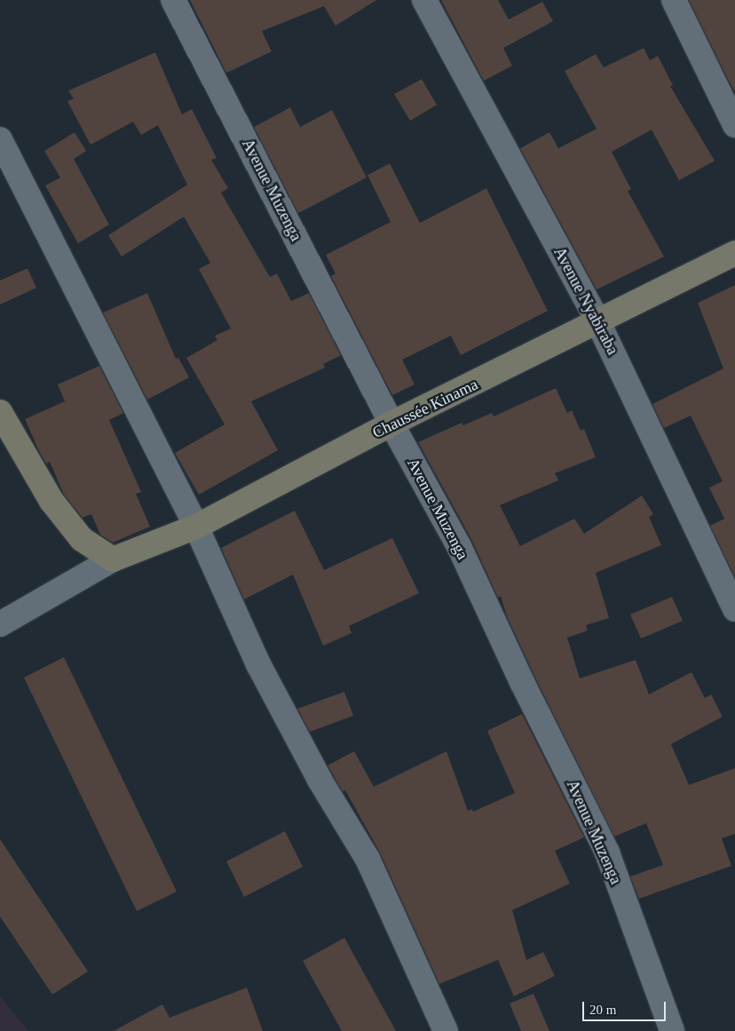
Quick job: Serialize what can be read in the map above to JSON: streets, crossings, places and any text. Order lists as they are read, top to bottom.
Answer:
{
  "streets": {
    "street": ["Avenue Muzenga", "Avenue Nyabiraba", "Chaussée Kinama"]
  },
  "crossings": [
    ["Avenue Muzenga", "Chaussée Kinama"],
    ["Avenue Nyabiraba", "Chaussée Kinama"]
  ],
  "scale_bar": "20 m"
}
